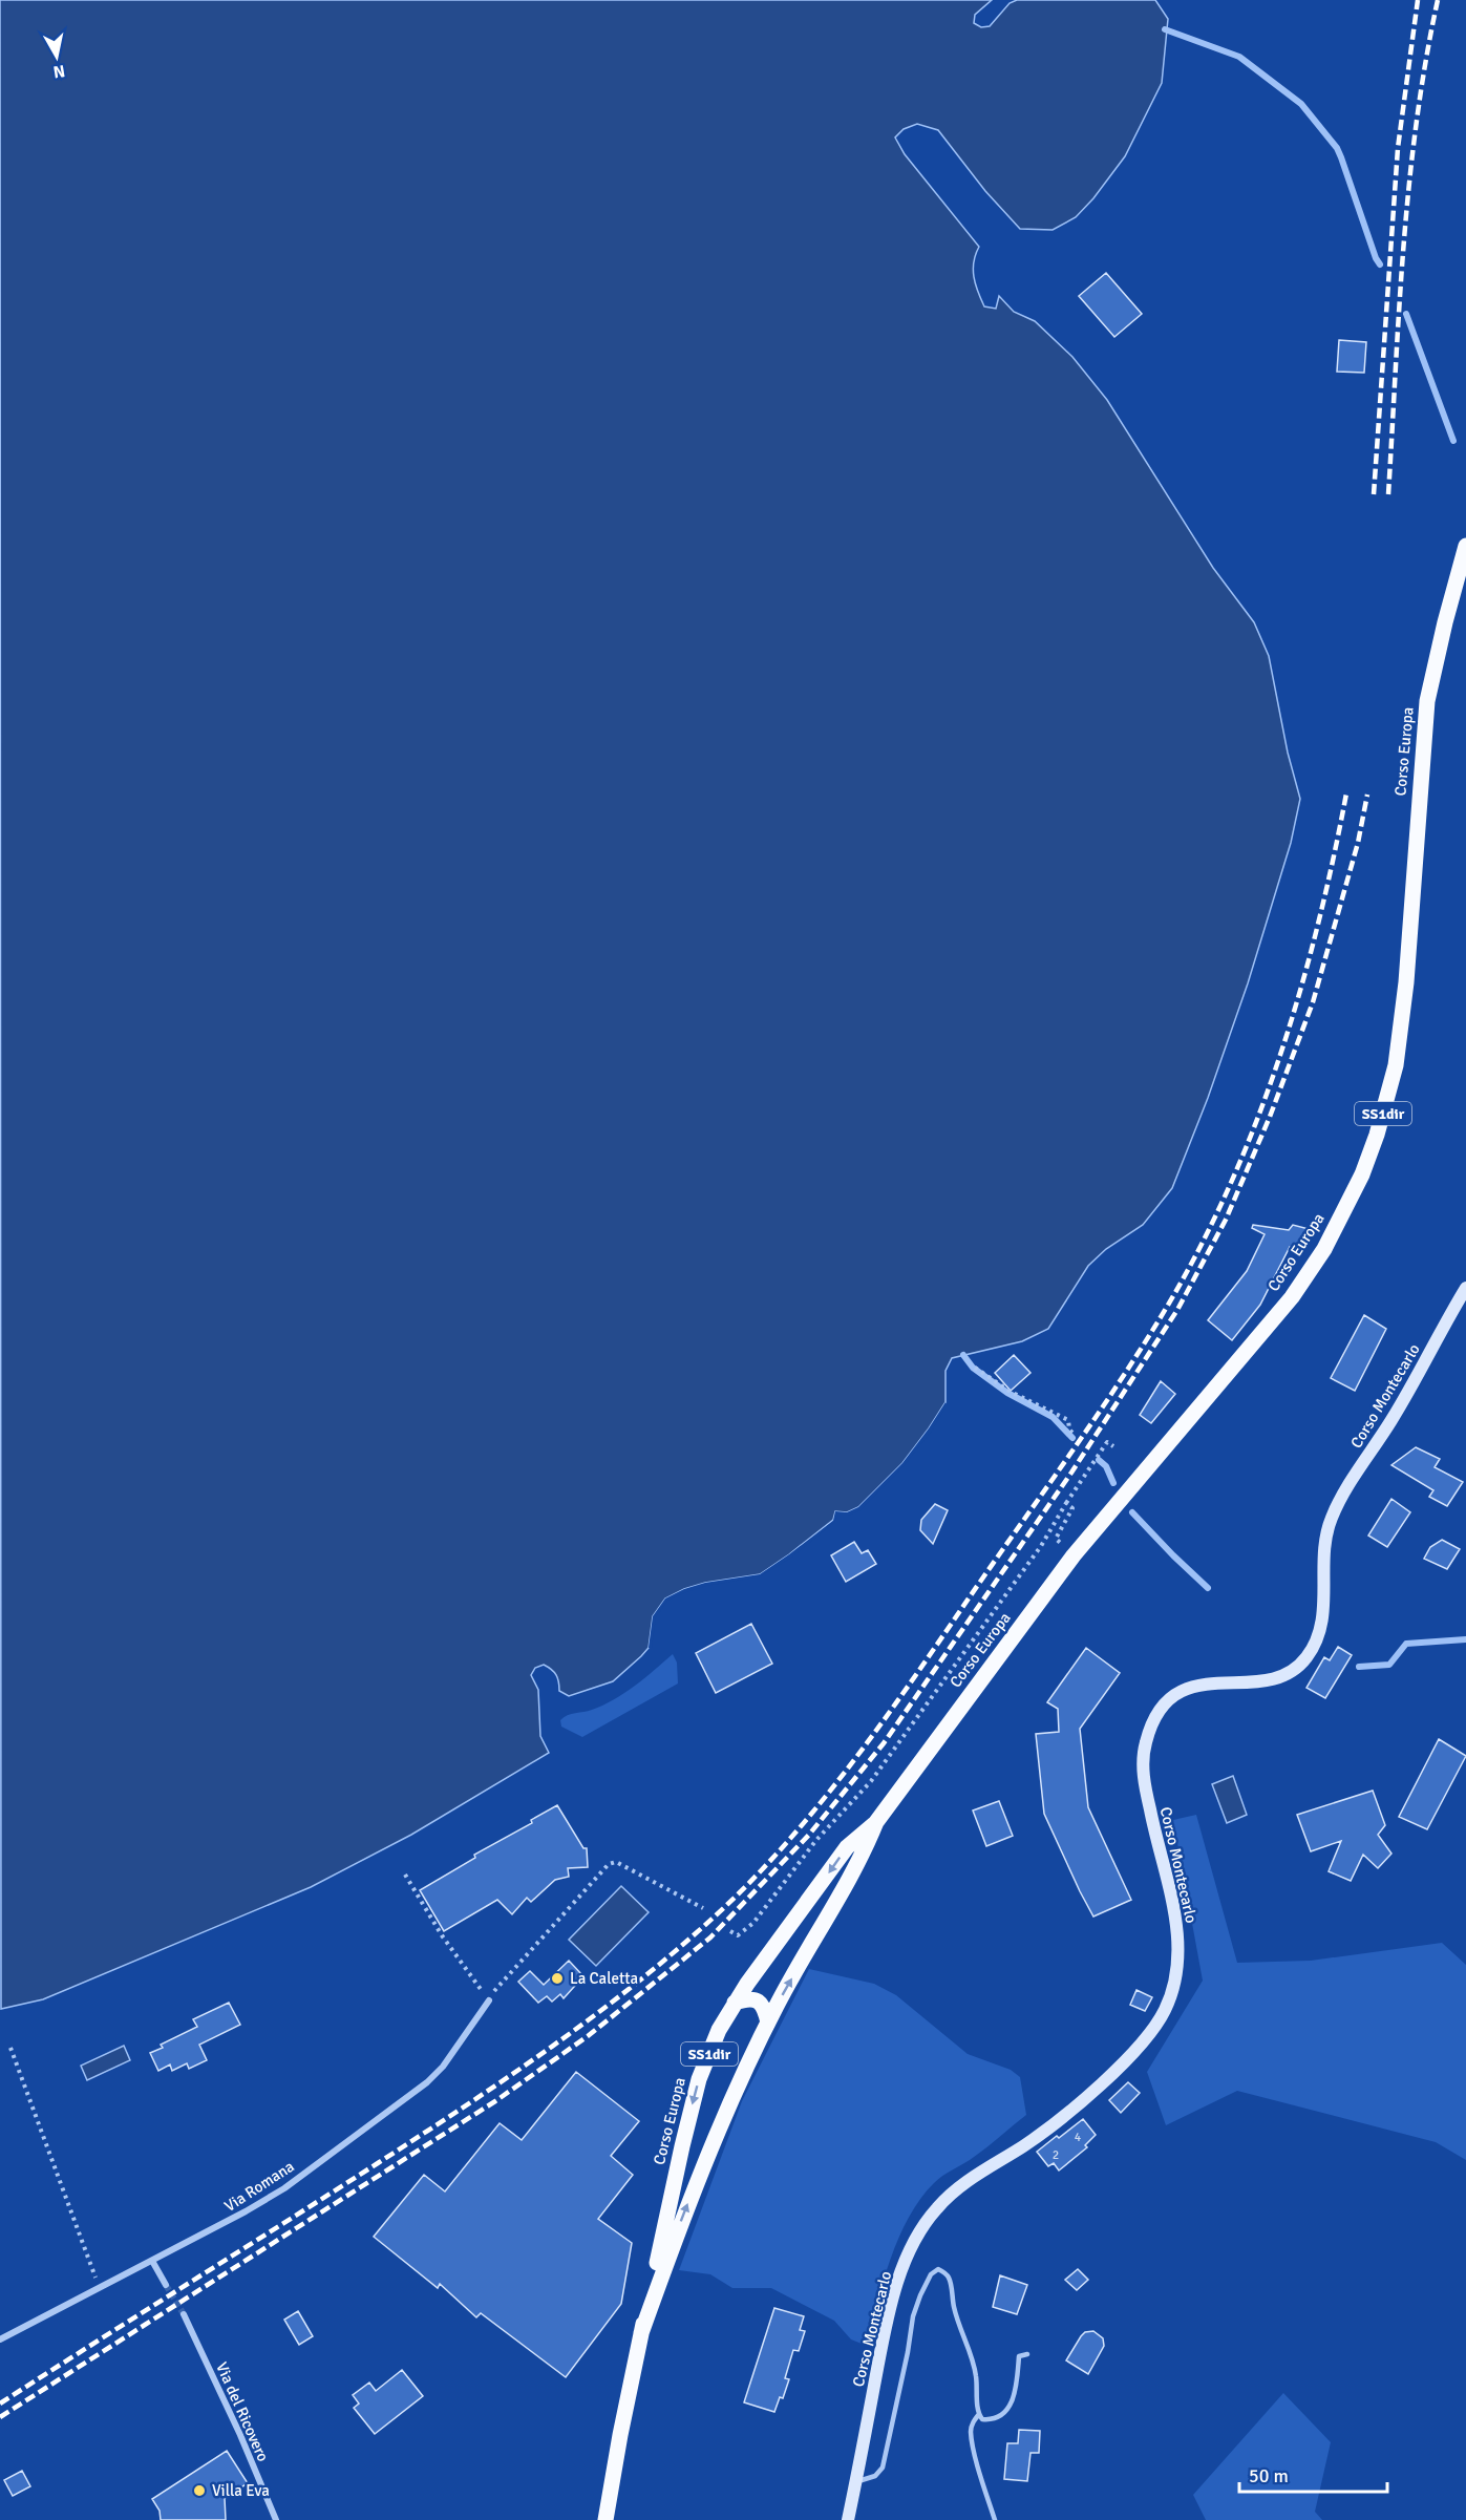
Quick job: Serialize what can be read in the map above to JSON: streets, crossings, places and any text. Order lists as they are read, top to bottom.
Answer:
{
  "streets": {
    "main road": ["Corso Europa", "SS1dir", "Corso Montecarlo"],
    "street": ["Via Romana", "Via del Ricovero"]
  },
  "places": ["La Caletta", "Villa Eva"],
  "house_numbers": ["4", "2"],
  "scale_bar": "50 m",
  "north": "bottom"
}
